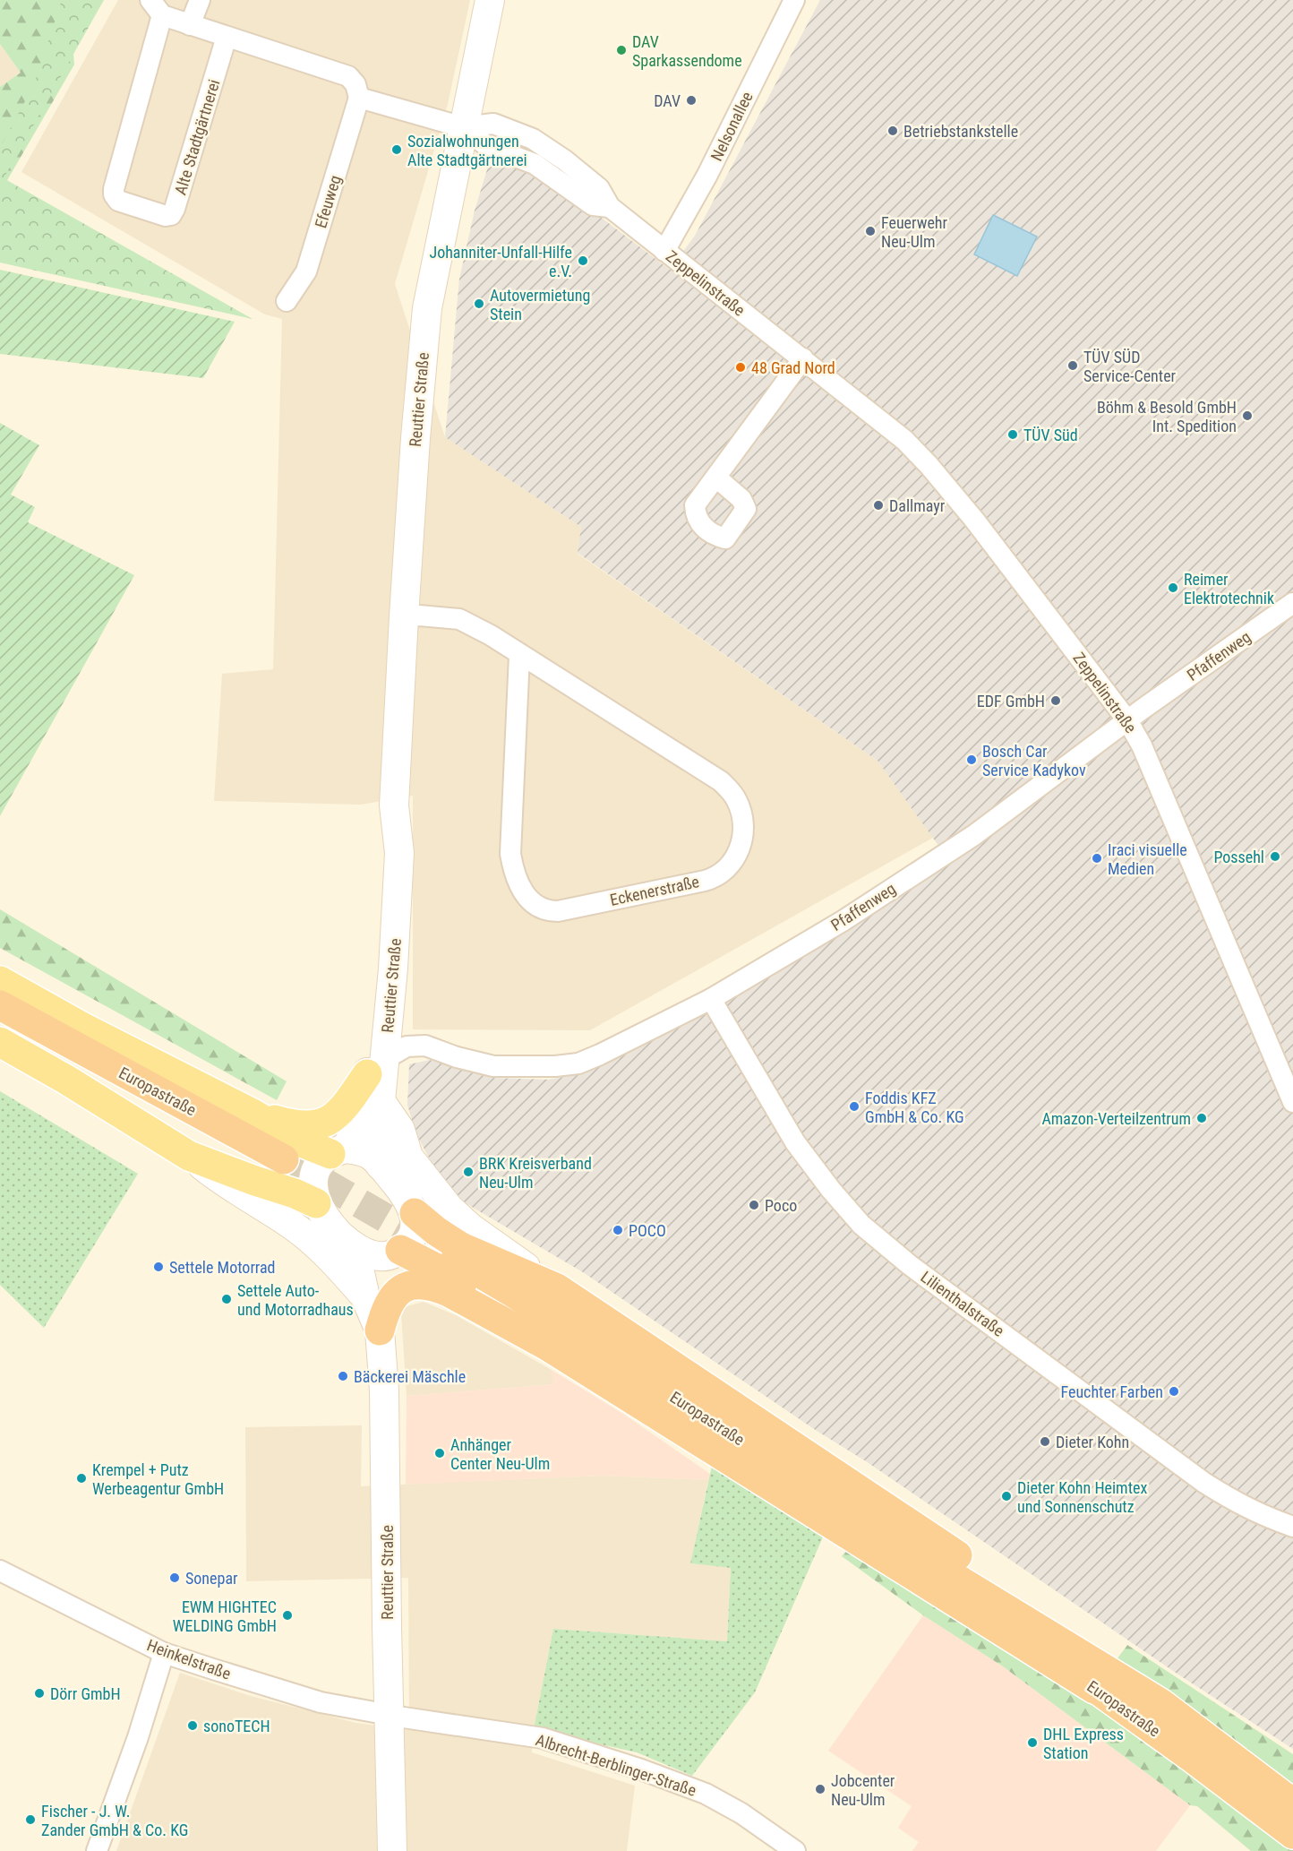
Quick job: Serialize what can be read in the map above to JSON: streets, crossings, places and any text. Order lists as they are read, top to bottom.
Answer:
{
  "streets": {
    "highway": ["Europastraße"],
    "main road": ["Reuttier Straße"],
    "street": [
      "Nelsonallee",
      "Alte Stadtgärtnerei",
      "Efeuweg",
      "Zeppelinstraße",
      "Pfaffenweg",
      "Eckenerstraße",
      "Lilienthalstraße",
      "Heinkelstraße",
      "Albrecht-Berblinger-Straße"
    ]
  },
  "crossings": [
    ["Nelsonallee", "Zeppelinstraße"],
    ["Alte Stadtgärtnerei", "Efeuweg"],
    ["Zeppelinstraße", "Reuttier Straße"],
    ["Zeppelinstraße", "Pfaffenweg"],
    ["Reuttier Straße", "Pfaffenweg"],
    ["Reuttier Straße", "Eckenerstraße"],
    ["Reuttier Straße", "Heinkelstraße"],
    ["Reuttier Straße", "Albrecht-Berblinger-Straße"],
    ["Pfaffenweg", "Lilienthalstraße"],
    ["Heinkelstraße", "Albrecht-Berblinger-Straße"]
  ],
  "places": [
    "DAV Sparkassendome",
    "DAV",
    "Betriebstankstelle",
    "Sozialwohnungen Alte Stadtgärtnerei",
    "Feuerwehr Neu-Ulm",
    "Johanniter-Unfall-Hilfe e.V.",
    "Autovermietung Stein",
    "TÜV SÜD Service-Center",
    "48 Grad Nord",
    "Böhm & Besold GmbH Int. Spedition",
    "TÜV Süd",
    "Dallmayr",
    "Reimer Elektrotechnik",
    "EDF GmbH",
    "Bosch Car Service Kadykov",
    "Possehl",
    "Iraci visuelle Medien",
    "Foddis KFZ GmbH & Co. KG",
    "Amazon-Verteilzentrum",
    "BRK Kreisverband Neu-Ulm",
    "Poco",
    "POCO",
    "Settele Motorrad",
    "Settele Auto- und Motorradhaus",
    "Bäckerei Mäschle",
    "Feuchter Farben",
    "Dieter Kohn",
    "Anhänger Center Neu-Ulm",
    "Krempel + Putz Werbeagentur GmbH",
    "Dieter Kohn Heimtex und Sonnenschutz",
    "Sonepar",
    "EWM HIGHTEC WELDING GmbH",
    "Dörr GmbH",
    "sonoTECH",
    "DHL Express Station",
    "Jobcenter Neu-Ulm",
    "Fischer - J. W. Zander GmbH & Co. KG"
  ]
}
